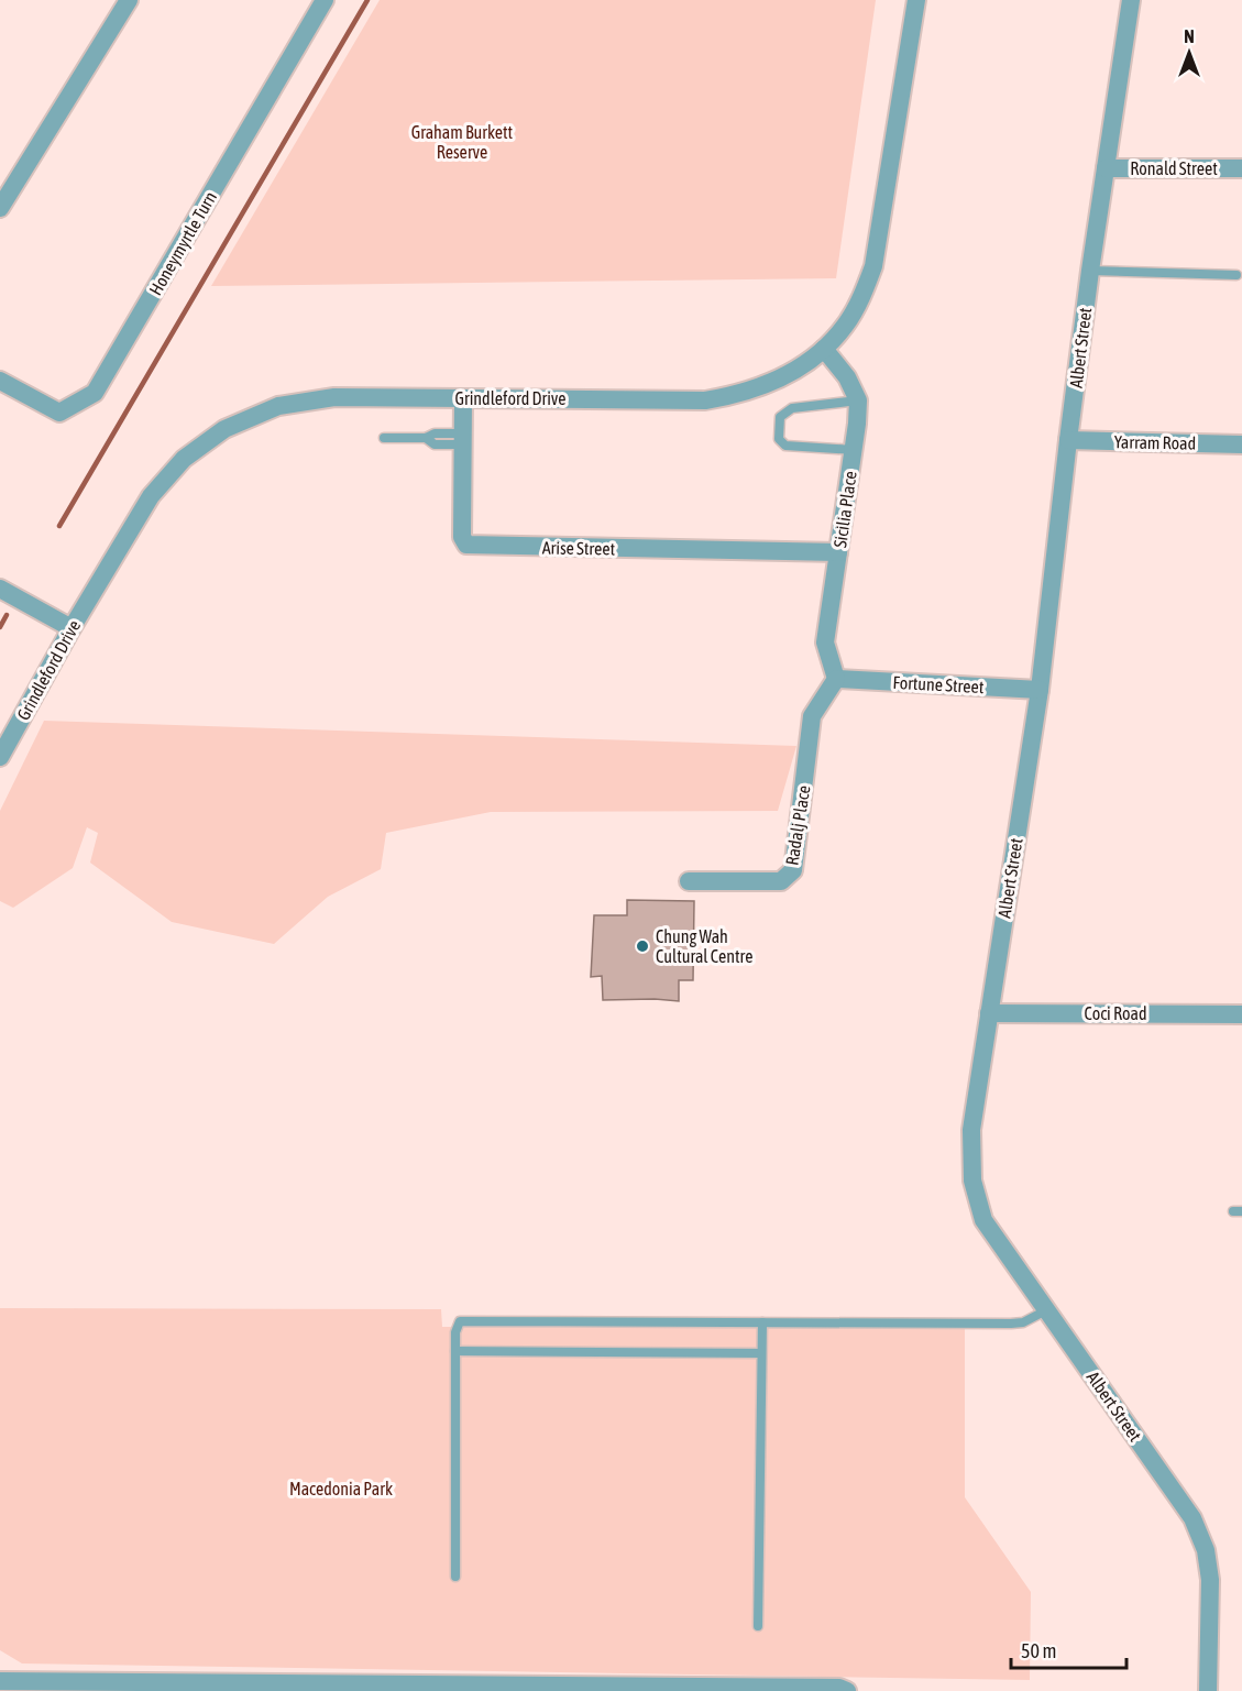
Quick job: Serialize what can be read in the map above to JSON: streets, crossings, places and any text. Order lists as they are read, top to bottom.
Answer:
{
  "streets": {
    "street": [
      "Ronald Street",
      "Honeymyrtle Turn",
      "Albert Street",
      "Grindleford Drive",
      "Yarram Road",
      "Sicilia Place",
      "Arise Street",
      "Fortune Street",
      "Radalj Place",
      "Coci Road"
    ]
  },
  "crossings": [
    ["Ronald Street", "Albert Street"],
    ["Albert Street", "Yarram Road"],
    ["Albert Street", "Fortune Street"],
    ["Albert Street", "Coci Road"],
    ["Grindleford Drive", "Arise Street"],
    ["Sicilia Place", "Arise Street"],
    ["Sicilia Place", "Fortune Street"],
    ["Sicilia Place", "Radalj Place"],
    ["Fortune Street", "Radalj Place"]
  ],
  "parks": ["Graham Burkett Reserve", "Macedonia Park"],
  "places": ["Chung Wah Cultural Centre"],
  "scale_bar": "50 m",
  "north": "top"
}
